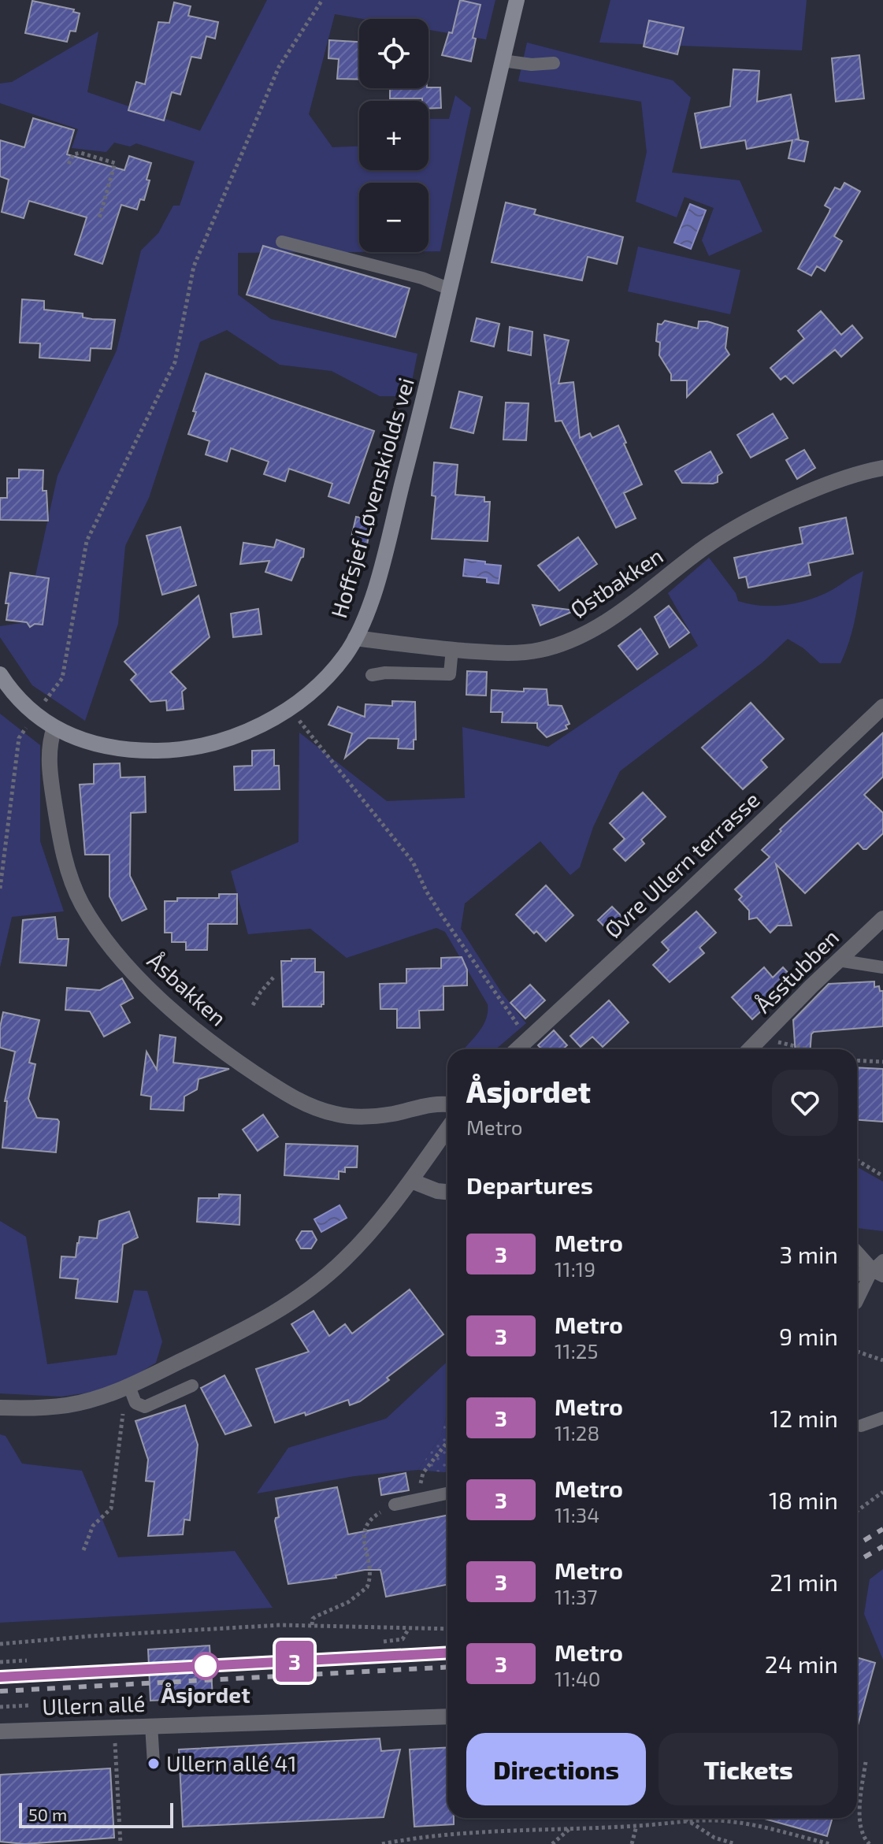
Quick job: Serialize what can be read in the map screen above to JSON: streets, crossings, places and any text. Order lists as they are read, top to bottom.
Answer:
{
  "streets": {
    "street": [
      "Hoffsjef Løvenskiolds vei",
      "Østbakken",
      "Øvre Ullern terrasse",
      "Åsstubben",
      "Åsbakken",
      "Ullern allé"
    ]
  },
  "crossings": [
    ["Hoffsjef Løvenskiolds vei", "Østbakken"],
    ["Hoffsjef Løvenskiolds vei", "Åsbakken"]
  ],
  "places": ["Åsjordet", "Ullern allé 41"],
  "lines": ["metro line 3"],
  "scale_bar": "50 m",
  "page": {
    "on_map": "3",
    "map_buttons": ["+", "−"],
    "heading": [
      ["Åsjordet", "Metro"],
      "Departures"
    ],
    "list": [
      {
        "mark": "3",
        "name": "Metro",
        "note": "11:19",
        "value": "3 min"
      },
      {
        "mark": "3",
        "name": "Metro",
        "note": "11:25",
        "value": "9 min"
      },
      {
        "mark": "3",
        "name": "Metro",
        "note": "11:28",
        "value": "12 min"
      },
      {
        "mark": "3",
        "name": "Metro",
        "note": "11:34",
        "value": "18 min"
      },
      {
        "mark": "3",
        "name": "Metro",
        "note": "11:37",
        "value": "21 min"
      },
      {
        "mark": "3",
        "name": "Metro",
        "note": "11:40",
        "value": "24 min"
      }
    ],
    "buttons": ["Directions", "Tickets"],
    "scale": "50 m"
  }
}
